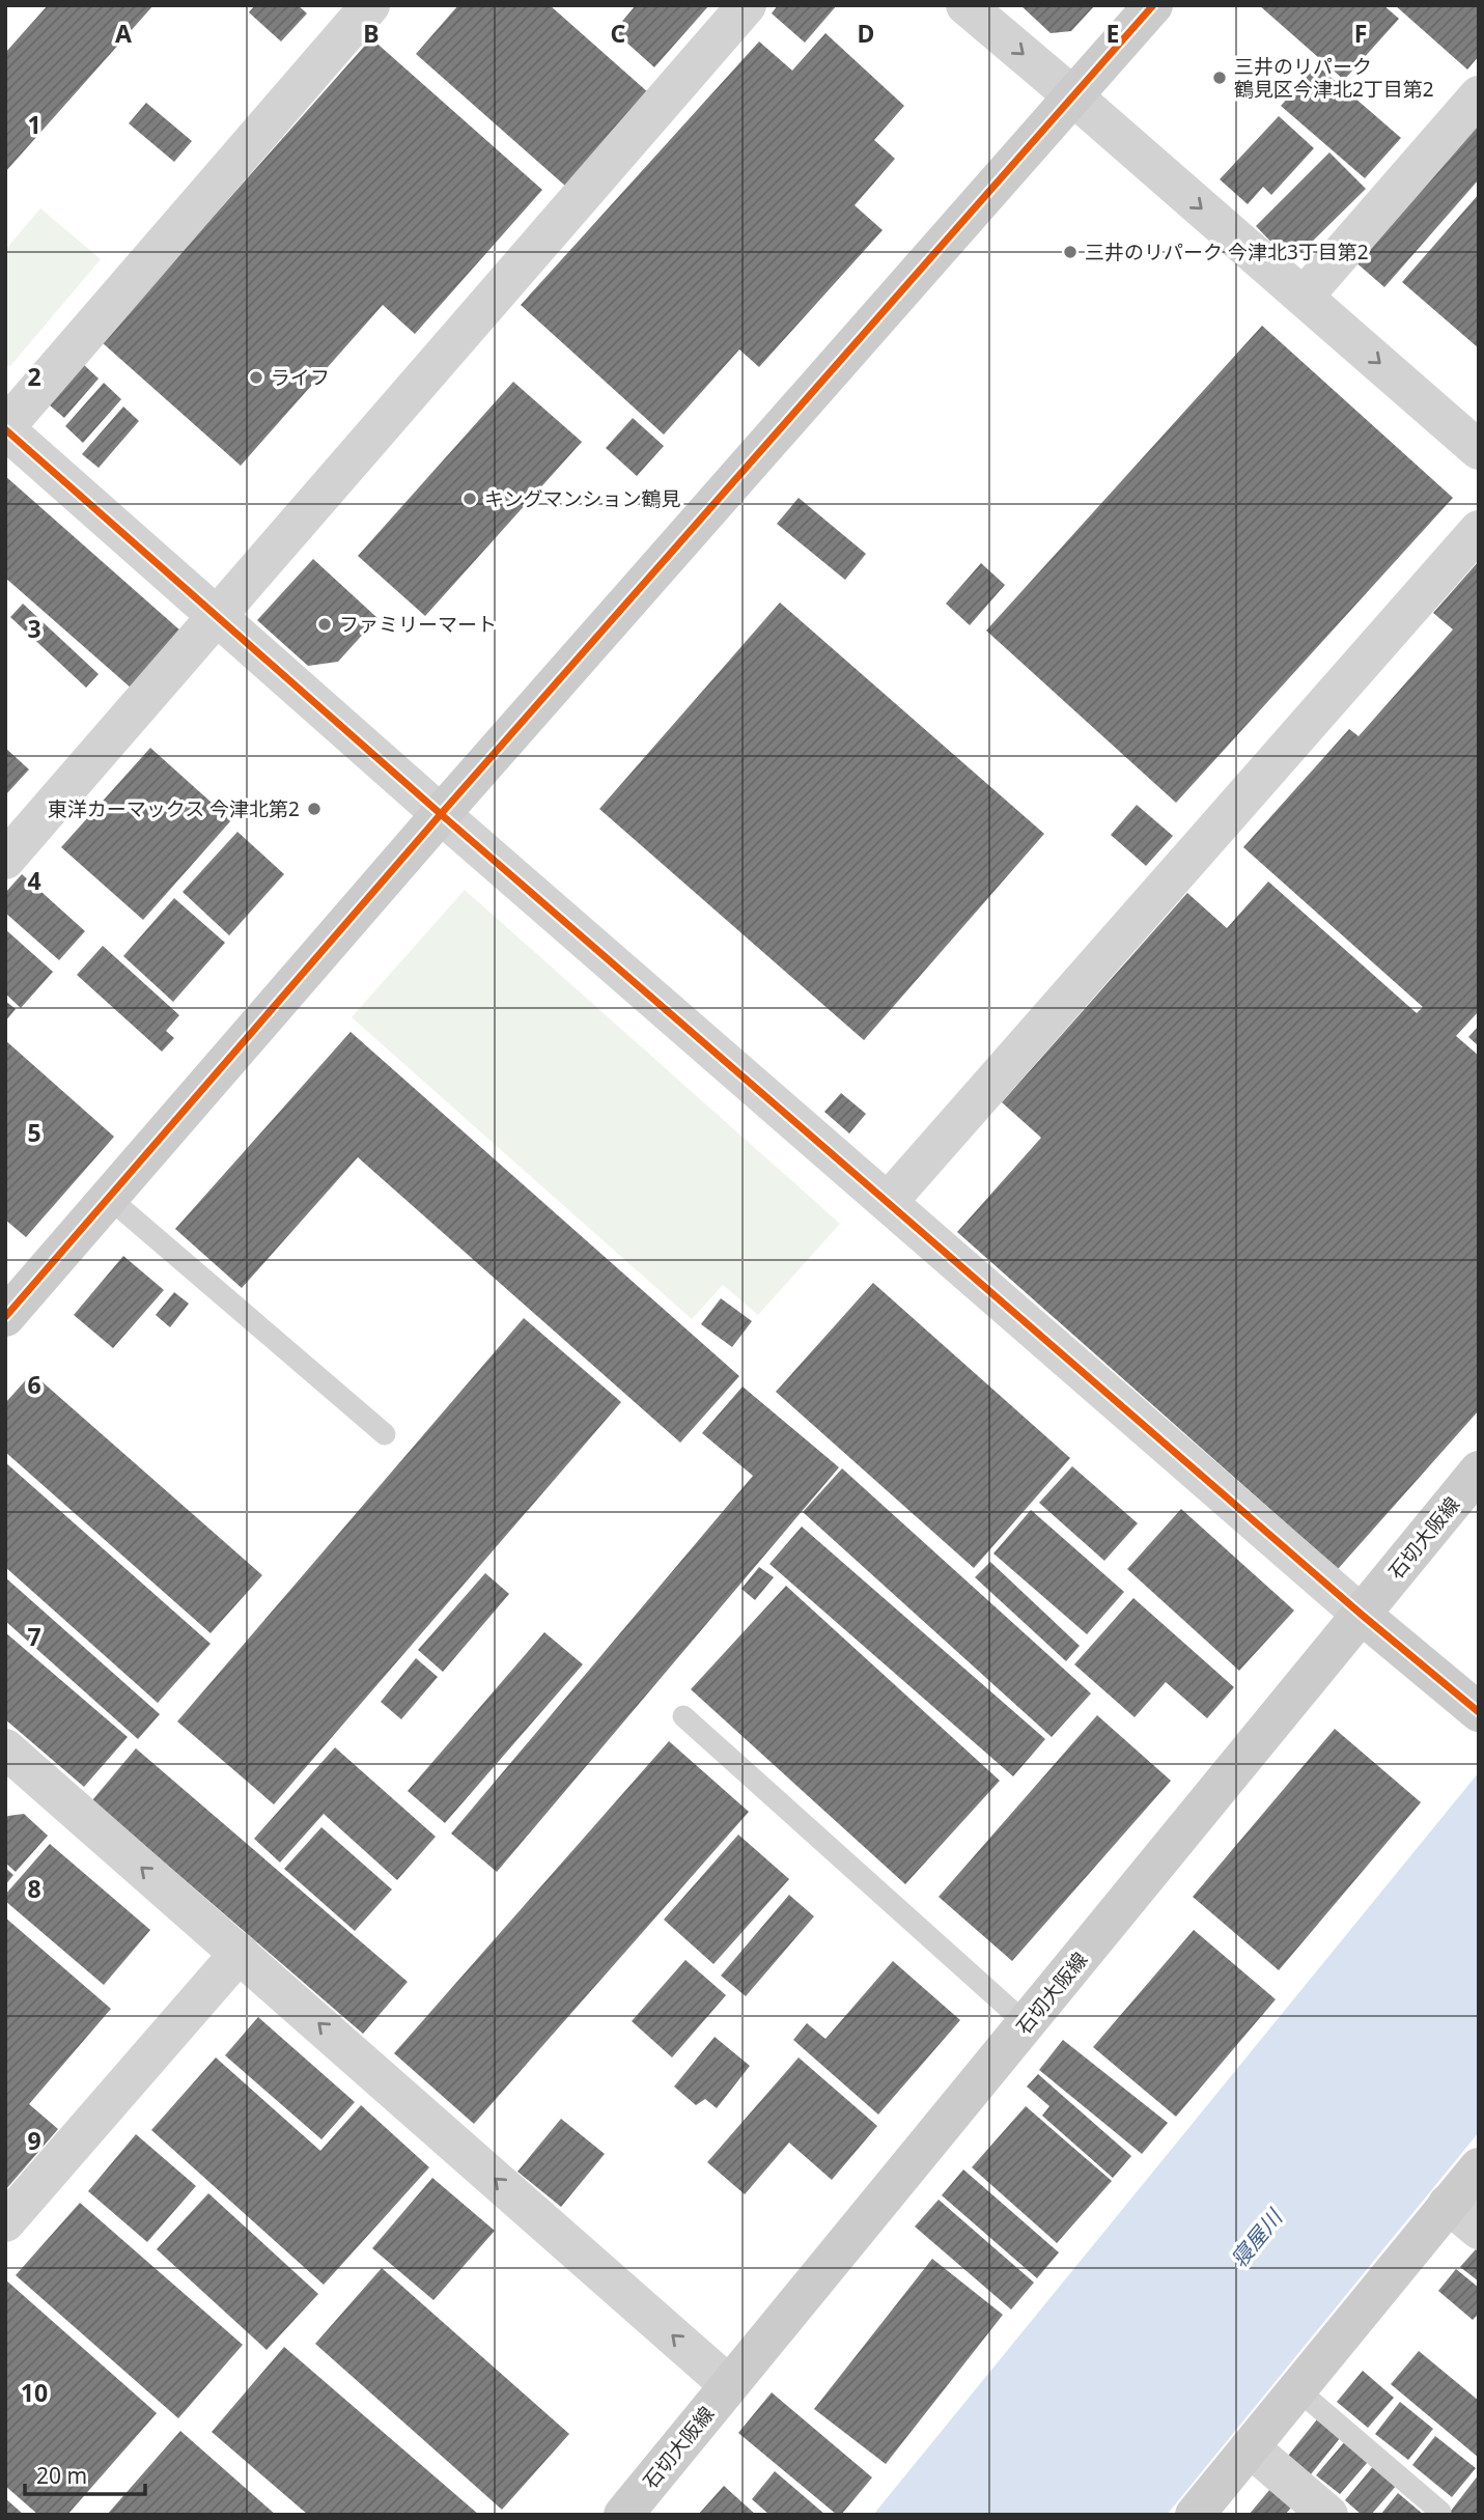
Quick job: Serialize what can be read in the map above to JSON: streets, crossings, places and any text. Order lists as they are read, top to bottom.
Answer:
{
  "streets": {
    "street": ["石切大阪線"]
  },
  "water": ["寝屋川"],
  "places": [
    "三井のリパーク 鶴見区今津北2丁目第2",
    "三井のリパーク 今津北3丁目第2",
    "ライフ",
    "キングマンション鶴見",
    "ファミリーマート",
    "東洋カーマックス 今津北第2"
  ],
  "scale_bar": "20 m",
  "grid": {
    "columns": [
      "A",
      "B",
      "C",
      "D",
      "E",
      "F"
    ],
    "rows": [
      "1",
      "2",
      "3",
      "4",
      "5",
      "6",
      "7",
      "8",
      "9",
      "10"
    ]
  }
}
